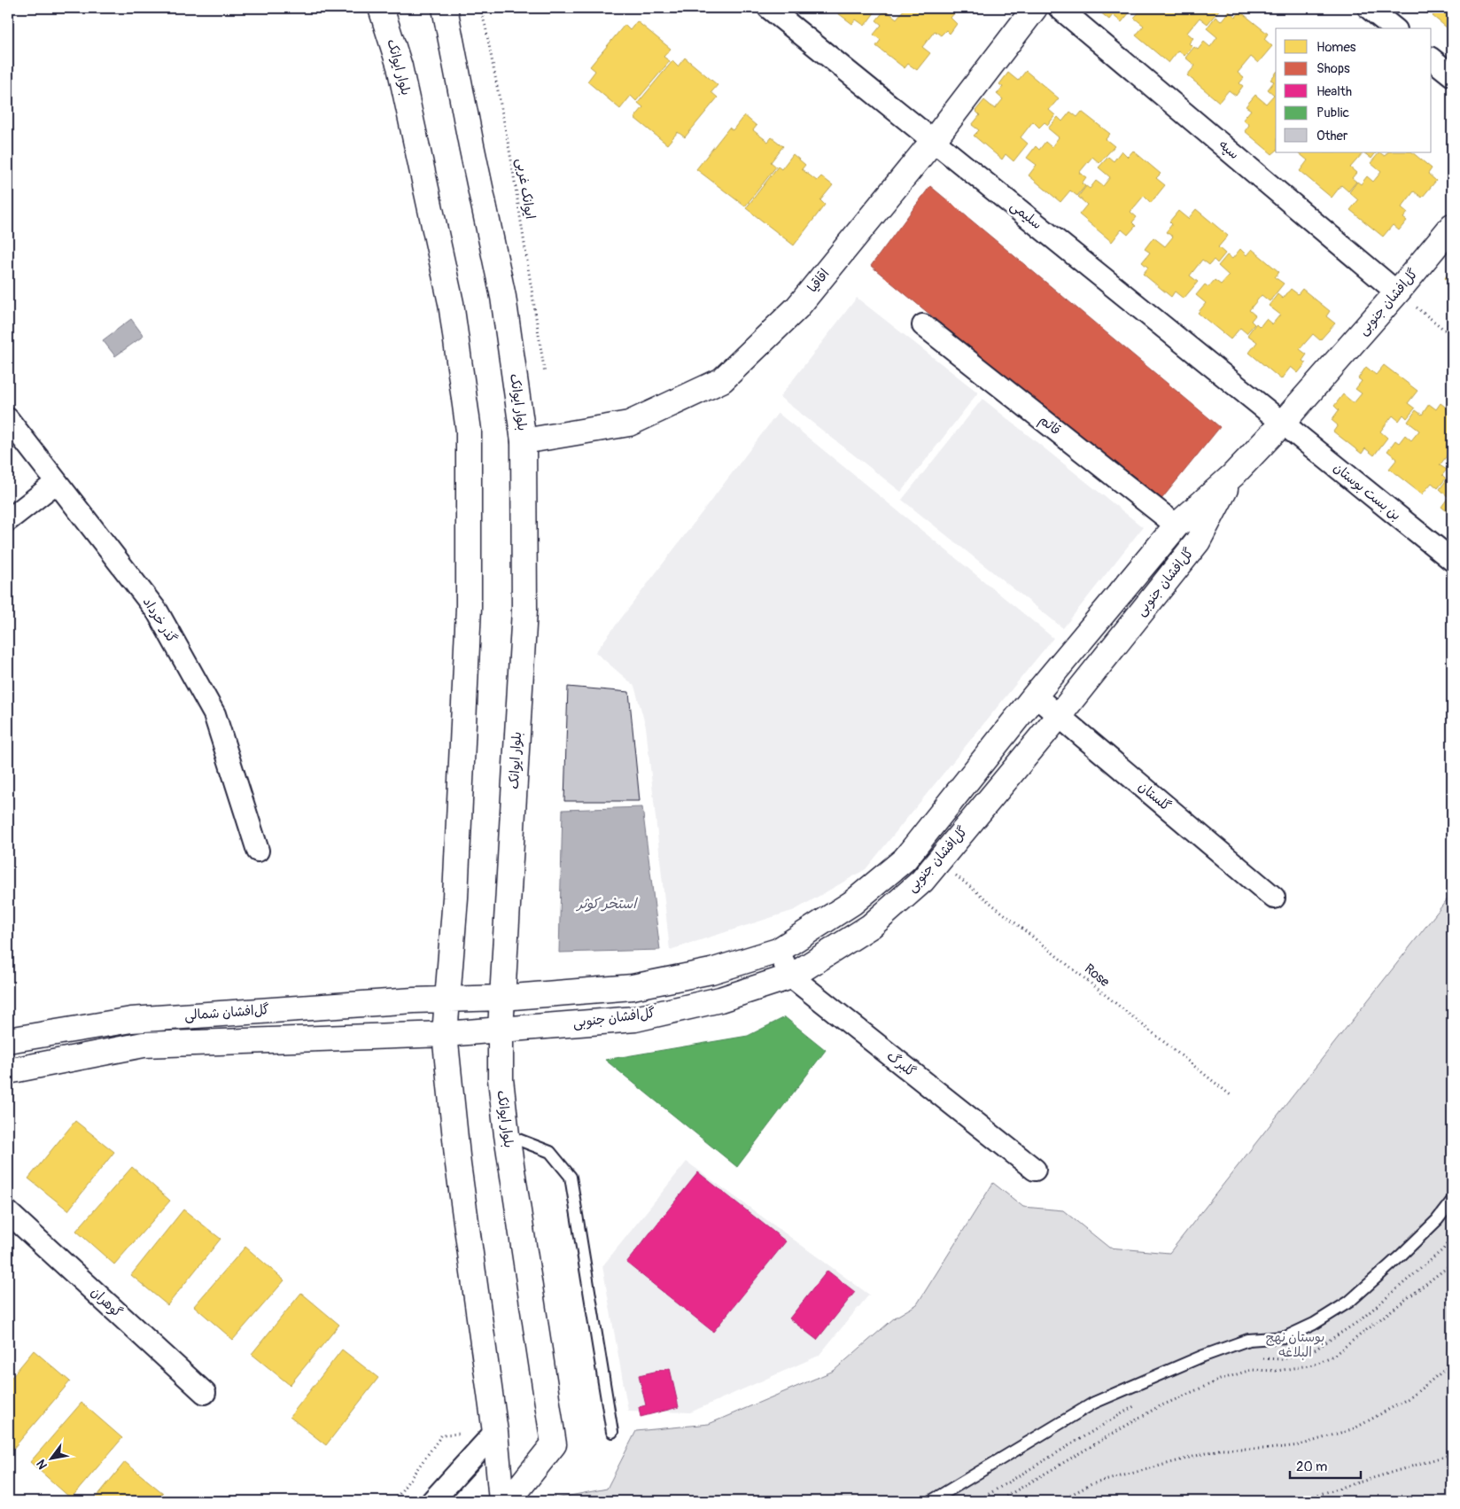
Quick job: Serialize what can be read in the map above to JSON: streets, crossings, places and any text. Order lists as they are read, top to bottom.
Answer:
{
  "streets": {
    "main road": [
      "بلوار ایوانک",
      "اقاقیا",
      "گل‌افشان جنوبی",
      "گل‌افشان شمالی"
    ],
    "street": [
      "سپه",
      "سلیمی",
      "قائم",
      "بن بست بوستان",
      "گذر خرداد",
      "گلستان",
      "گلبرگ",
      "گوهران"
    ],
    "path": ["ایوانک غربی", "Rose"]
  },
  "crossings": [
    ["بلوار ایوانک", "اقاقیا"],
    ["بلوار ایوانک", "گل‌افشان جنوبی"],
    ["بلوار ایوانک", "گل‌افشان شمالی"],
    ["سپه", "گل‌افشان جنوبی"],
    ["سلیمی", "اقاقیا"],
    ["سلیمی", "گل‌افشان جنوبی"],
    ["سلیمی", "بن بست بوستان"],
    ["گل‌افشان جنوبی", "قائم"],
    ["گل‌افشان جنوبی", "بن بست بوستان"],
    ["گل‌افشان جنوبی", "گلستان"],
    ["گل‌افشان جنوبی", "گل‌افشان شمالی"],
    ["گل‌افشان جنوبی", "گلبرگ"]
  ],
  "water": ["استخر کوثر"],
  "parks": ["بوستان نهج البلاغه"],
  "legend": [
    "Homes",
    "Shops",
    "Health",
    "Public",
    "Other"
  ],
  "scale_bar": "20 m",
  "north": "bottom left"
}
